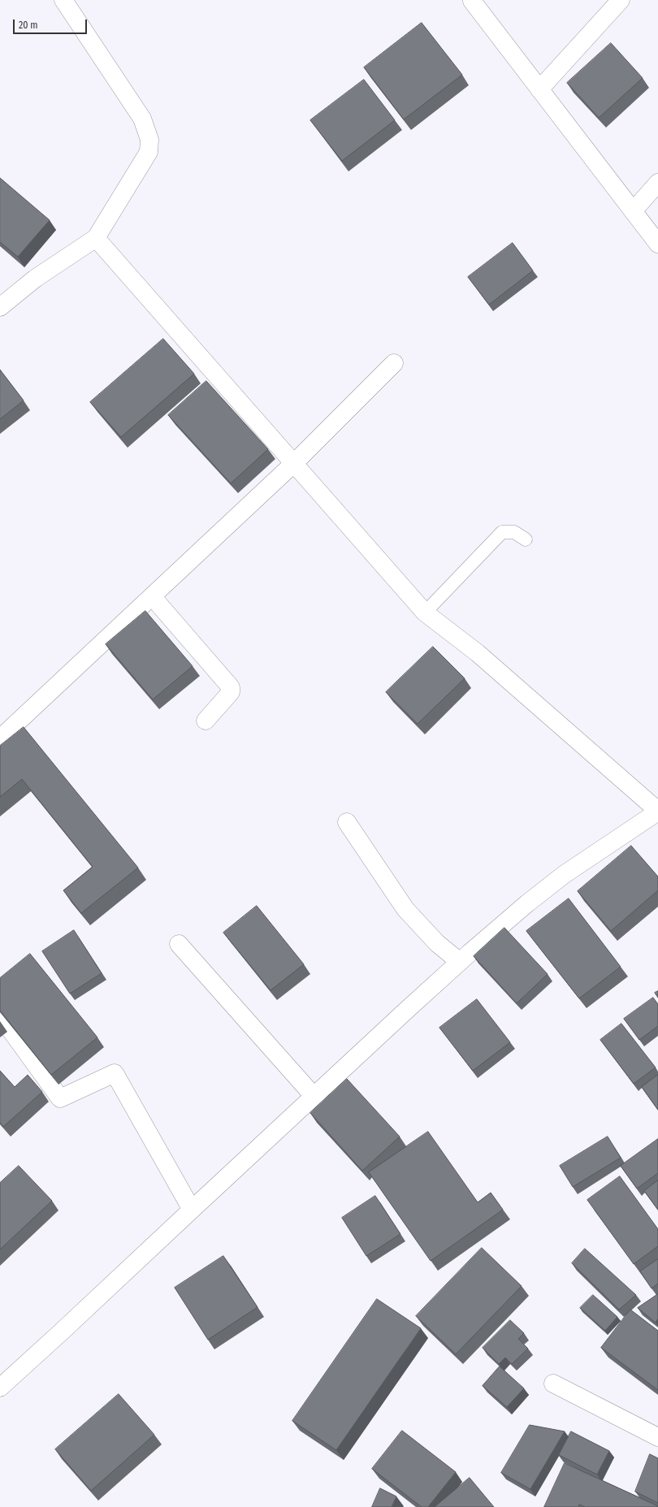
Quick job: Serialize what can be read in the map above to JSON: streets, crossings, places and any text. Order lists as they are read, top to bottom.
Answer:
{
  "scale_bar": "20 m"
}
